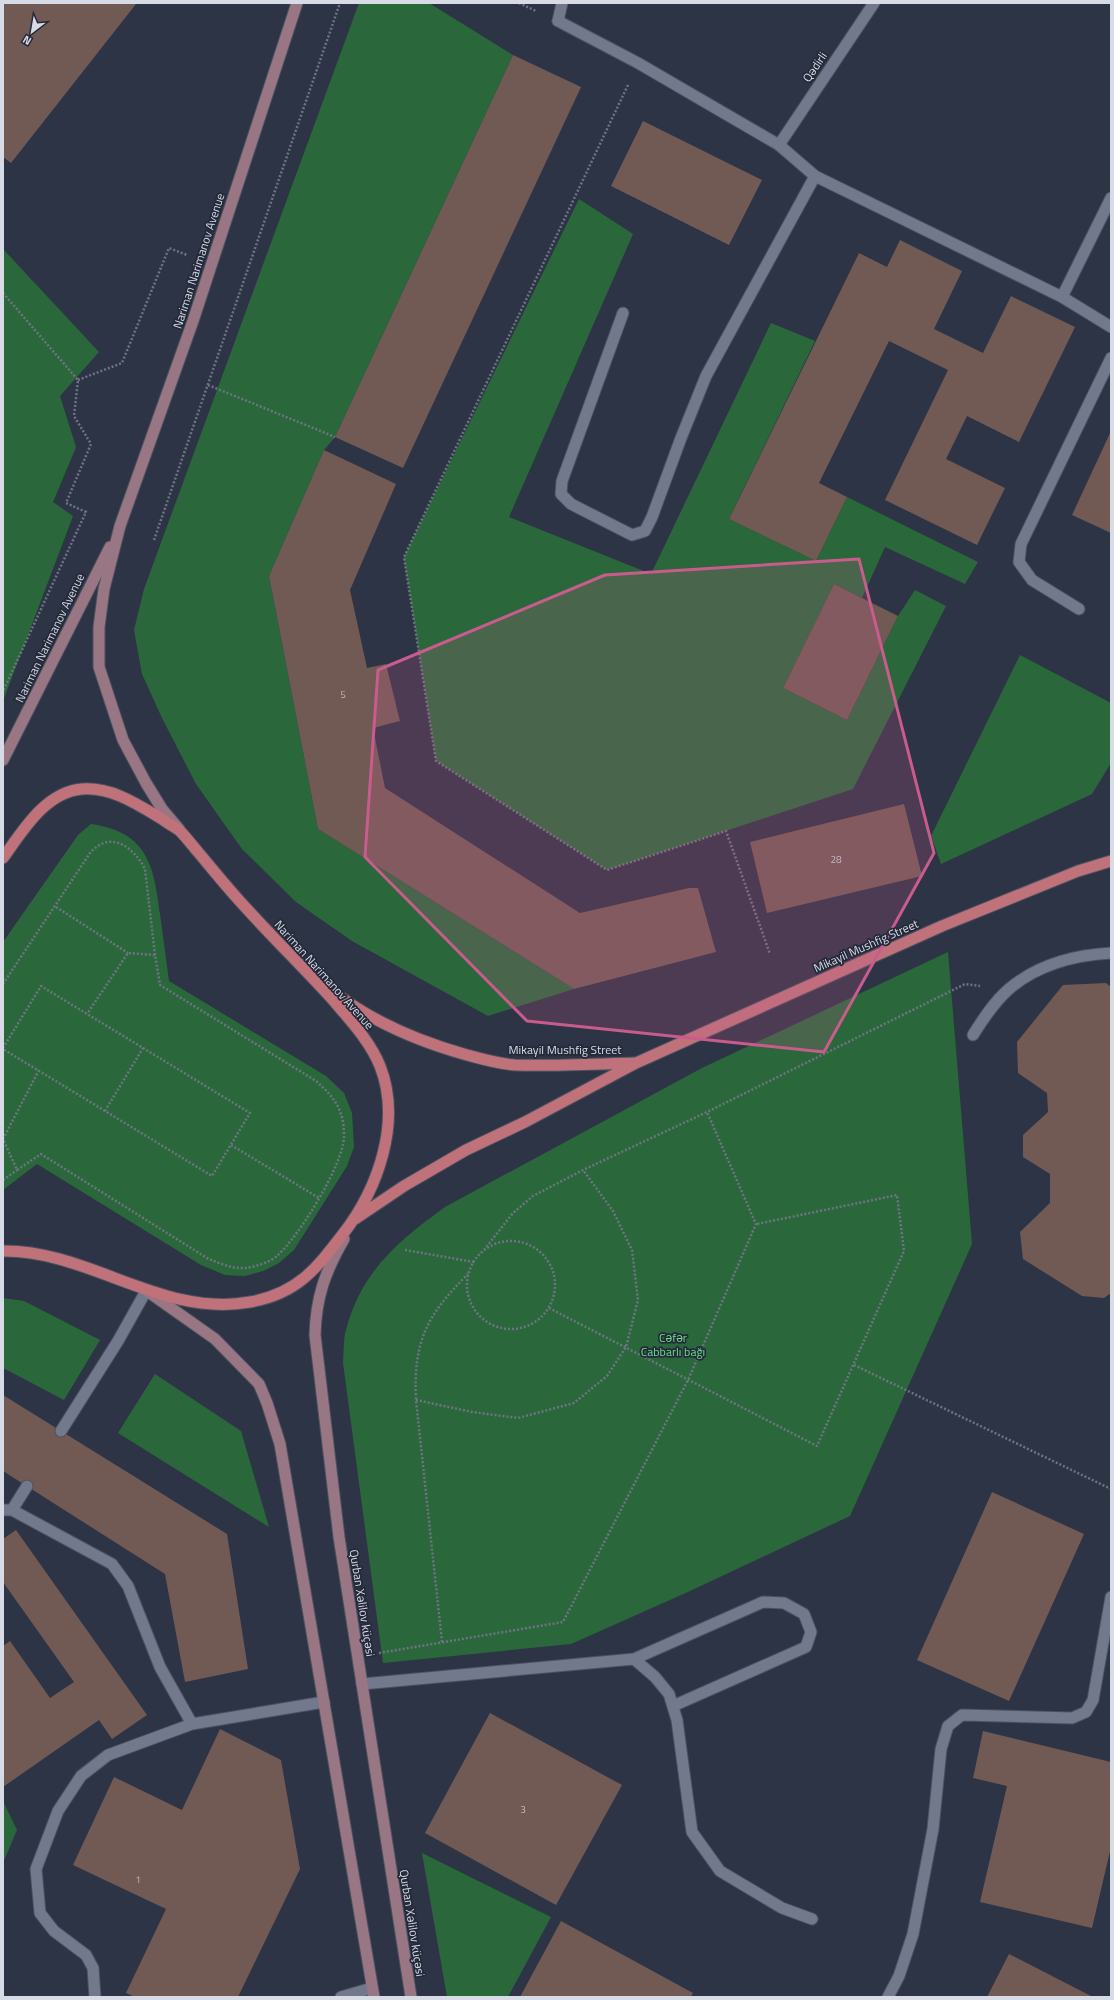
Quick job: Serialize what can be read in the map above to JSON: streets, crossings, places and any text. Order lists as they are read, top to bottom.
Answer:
{
  "streets": {
    "main road": ["Nariman Narimanov Avenue", "Mikayil Mushfig Street", "Qurban Xəlilov küçəsi"],
    "street": ["Qədirli"]
  },
  "crossings": [
    ["Nariman Narimanov Avenue", "Mikayil Mushfig Street"],
    ["Nariman Narimanov Avenue", "Qurban Xəlilov küçəsi"],
    ["Mikayil Mushfig Street", "Qurban Xəlilov küçəsi"]
  ],
  "parks": ["Cəfər Cabbarlı bağı"],
  "house_numbers": [
    "5",
    "28",
    "3",
    "1"
  ],
  "north": "bottom left"
}
